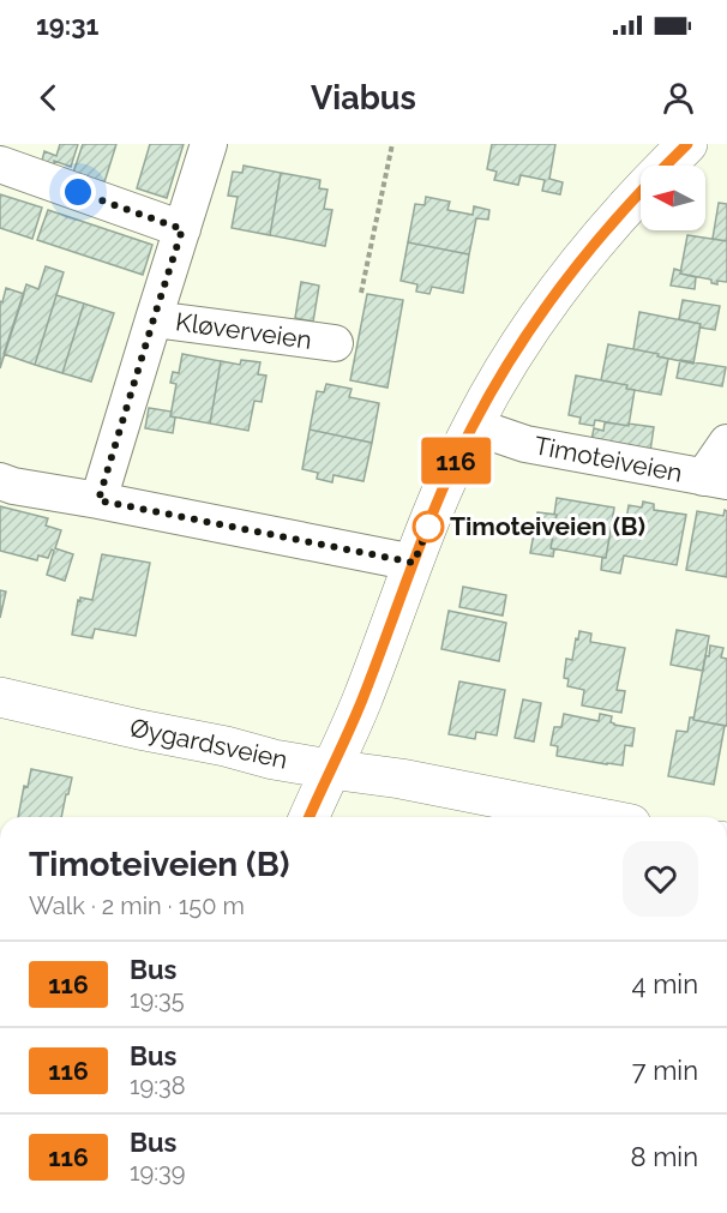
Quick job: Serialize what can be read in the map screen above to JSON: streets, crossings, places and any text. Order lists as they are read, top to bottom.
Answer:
{
  "streets": {
    "street": ["Kløverveien", "Timoteiveien", "Øygardsveien"]
  },
  "places": ["Timoteiveien (B)"],
  "lines": ["bus line 116"],
  "north": "left",
  "page": {
    "status": "19:31",
    "header": "Viabus",
    "on_map": "116",
    "heading": ["Timoteiveien (B)", "Walk · 2 min · 150 m"],
    "list": [
      {
        "mark": "116",
        "name": "Bus",
        "note": "19:35",
        "value": "4 min"
      },
      {
        "mark": "116",
        "name": "Bus",
        "note": "19:38",
        "value": "7 min"
      },
      {
        "mark": "116",
        "name": "Bus",
        "note": "19:39",
        "value": "8 min"
      }
    ]
  }
}
